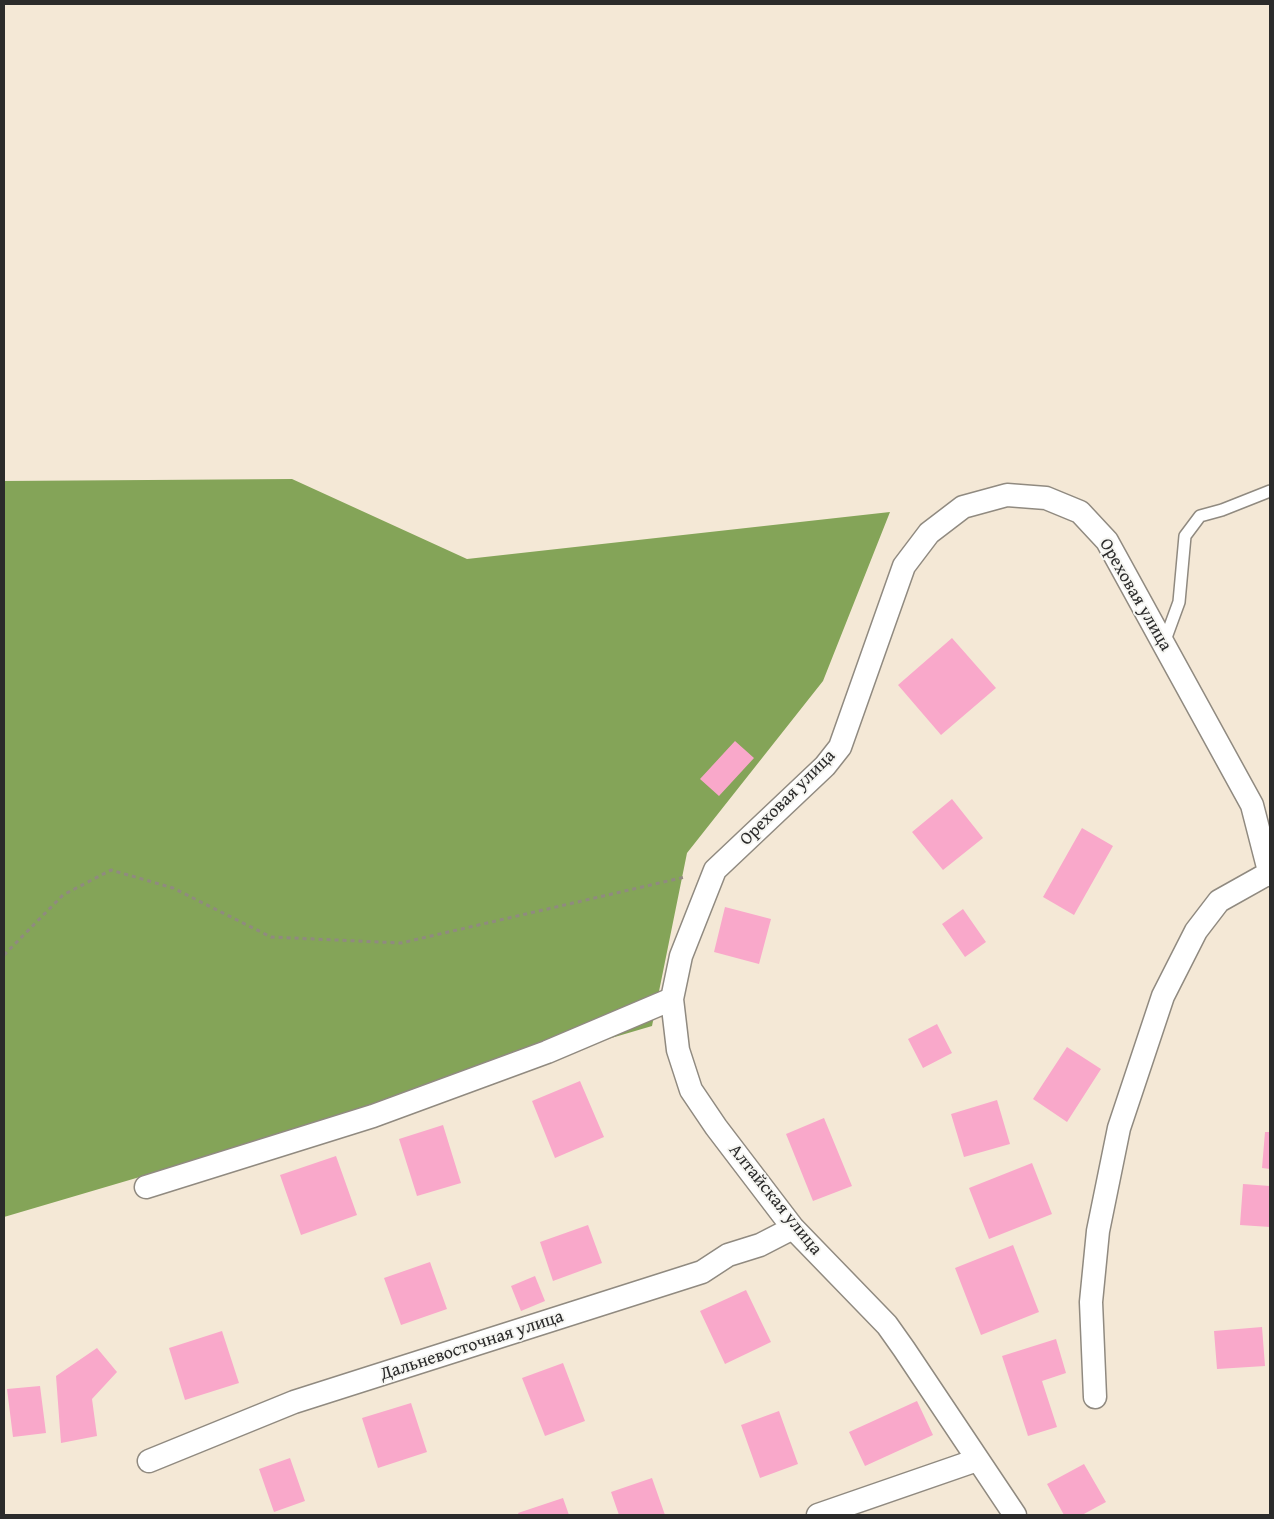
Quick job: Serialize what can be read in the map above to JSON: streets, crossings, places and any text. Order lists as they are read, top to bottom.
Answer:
{
  "streets": {
    "street": ["Ореховая улица", "Алтайская улица", "Дальневосточная улица"]
  },
  "crossings": [
    ["Ореховая улица", "Алтайская улица"],
    ["Алтайская улица", "Дальневосточная улица"]
  ]
}
